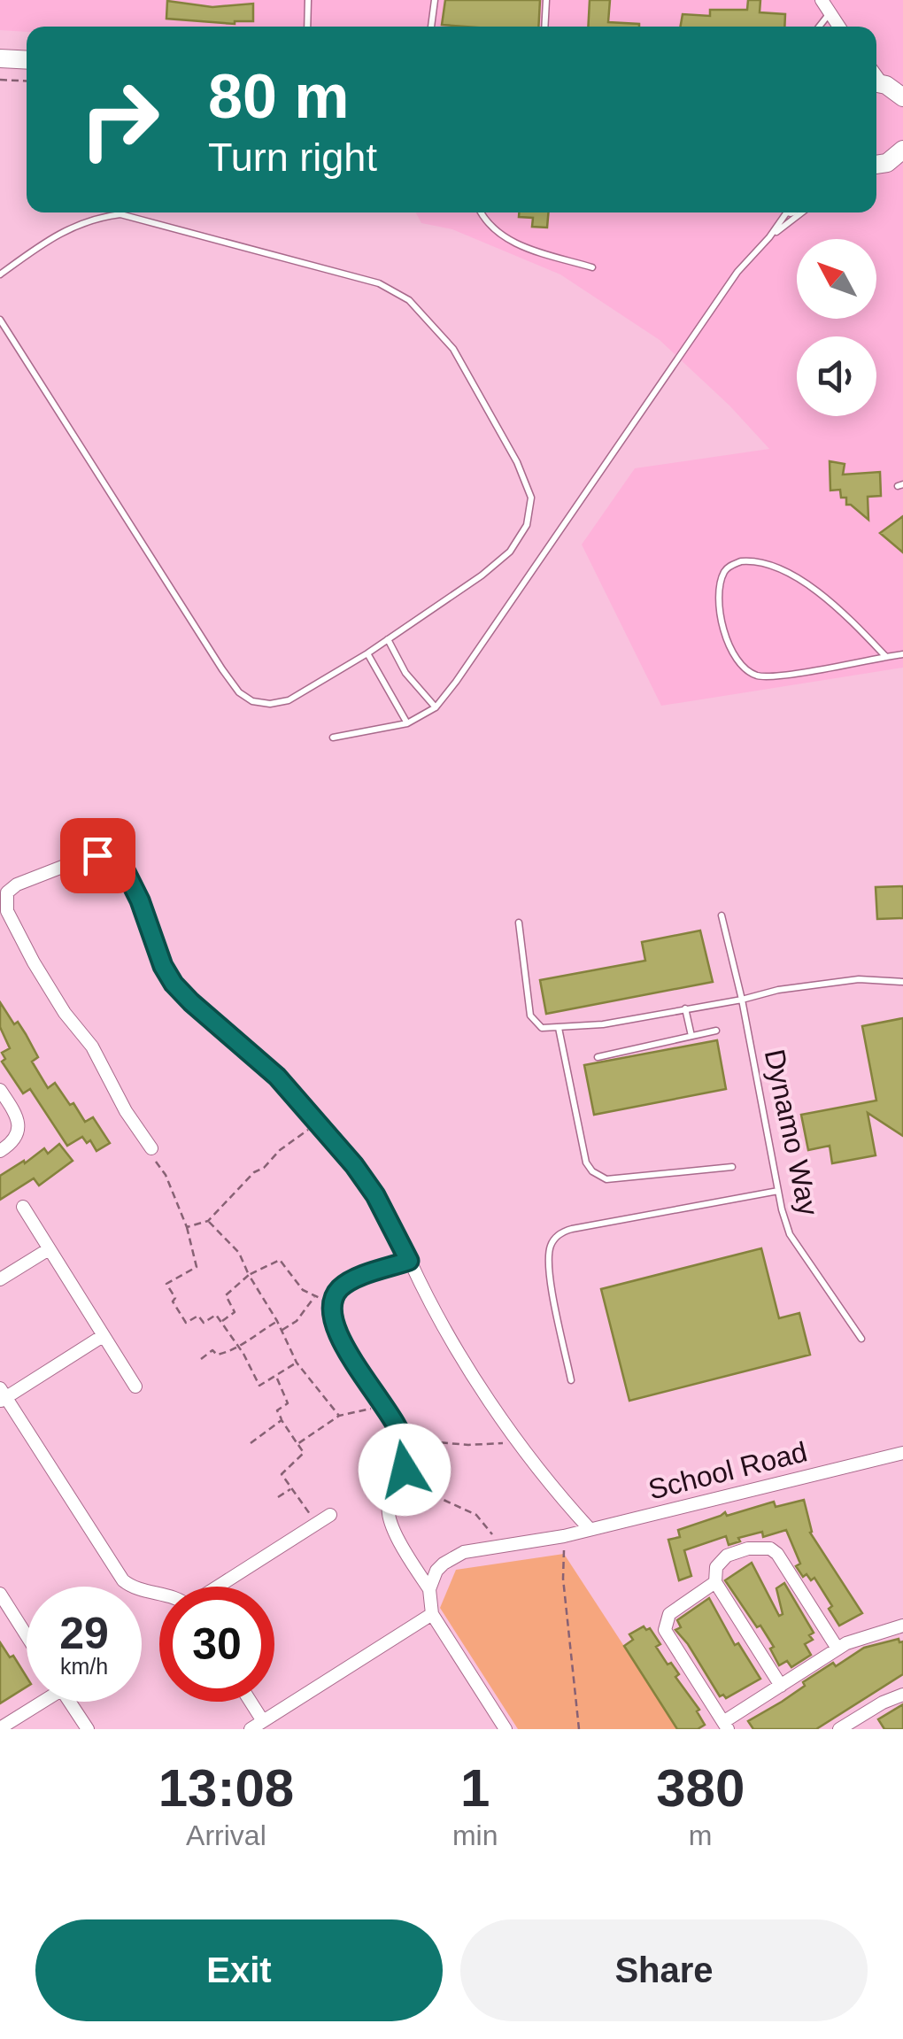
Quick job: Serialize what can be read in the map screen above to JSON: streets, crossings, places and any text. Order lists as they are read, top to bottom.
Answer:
{
  "streets": {
    "street": ["School Road"],
    "lane": ["Dynamo Way"]
  },
  "north": "top left",
  "page": {
    "turn": ["80 m", "Turn right"],
    "speed": "29 km/h",
    "limit": "30",
    "eta": [
      "13:08",
      "Arrival",
      "1",
      "min",
      "380",
      "m"
    ],
    "buttons": ["Exit", "Share"]
  }
}
